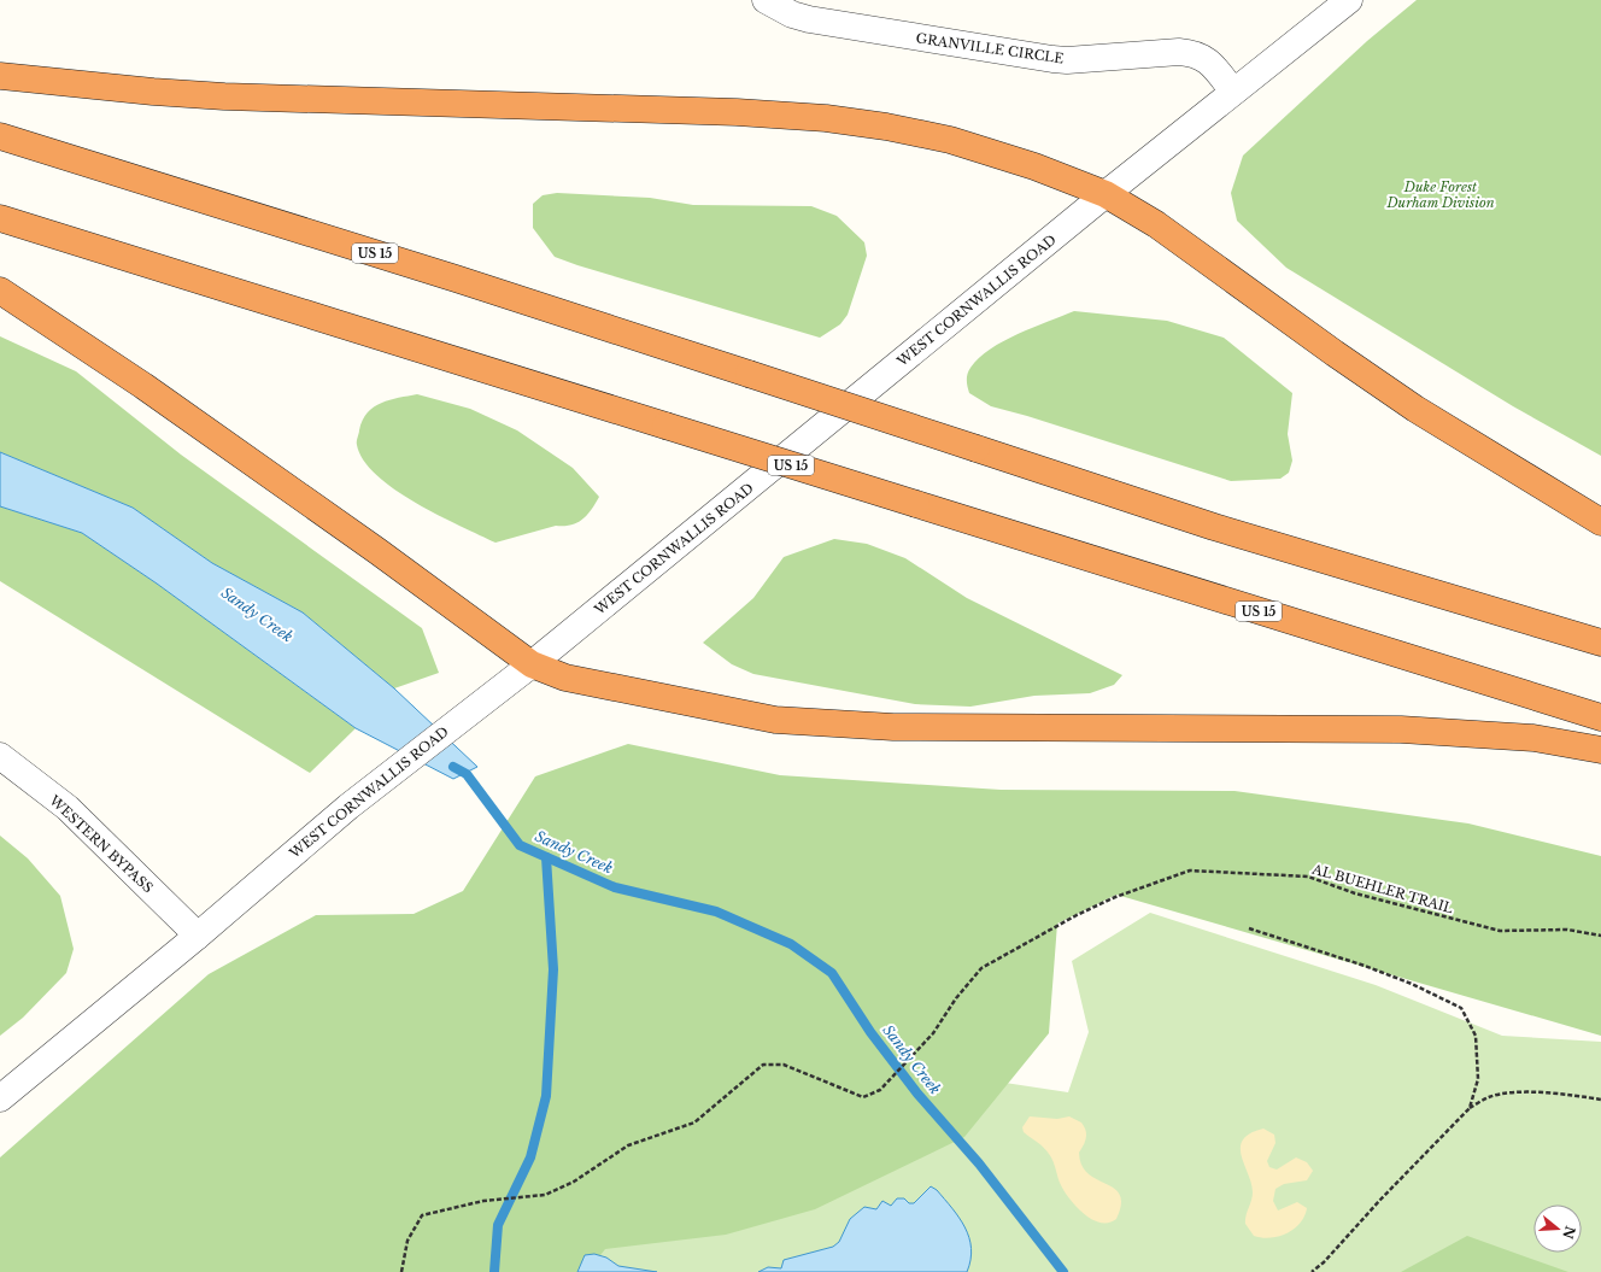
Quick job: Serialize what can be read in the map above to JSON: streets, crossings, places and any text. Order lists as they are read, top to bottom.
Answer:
{
  "streets": {
    "highway": ["US 15"],
    "street": ["GRANVILLE CIRCLE", "WEST CORNWALLIS ROAD", "WESTERN BYPASS"],
    "path": ["AL BUEHLER TRAIL"]
  },
  "crossings": [
    ["GRANVILLE CIRCLE", "WEST CORNWALLIS ROAD"],
    ["WEST CORNWALLIS ROAD", "WESTERN BYPASS"]
  ],
  "water": ["Sandy Creek"],
  "parks": ["Duke Forest Durham Division"],
  "north": "right"
}
